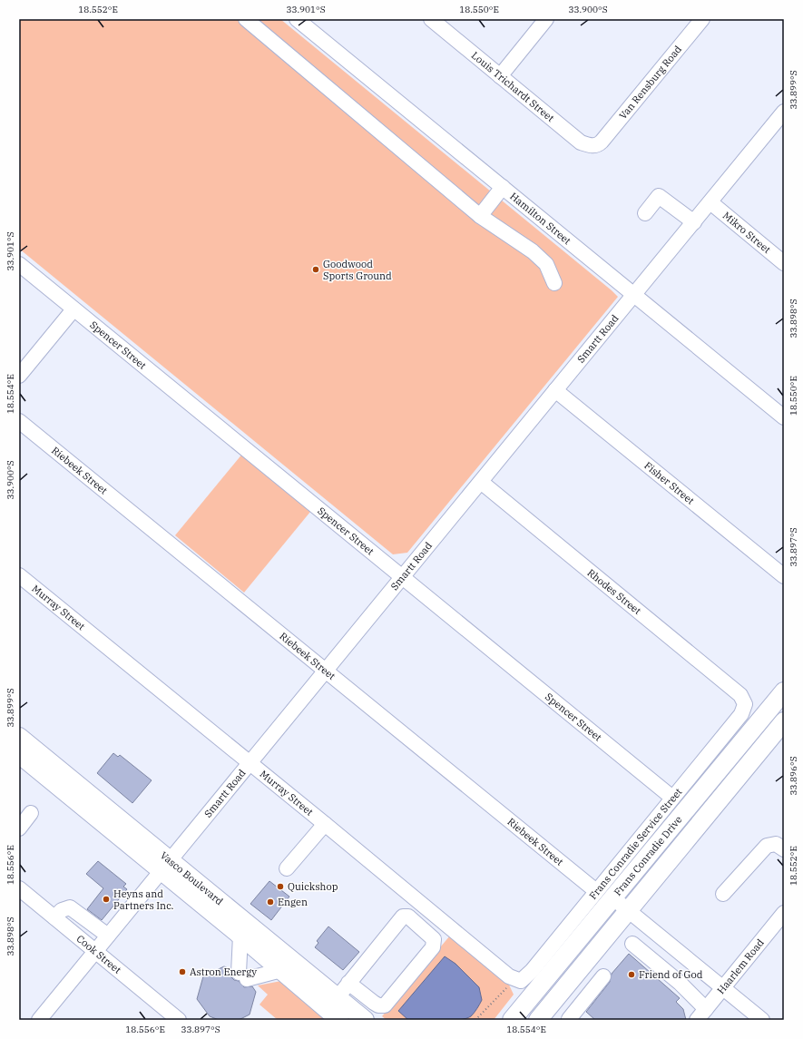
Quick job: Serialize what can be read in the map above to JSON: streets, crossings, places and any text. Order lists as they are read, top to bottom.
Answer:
{
  "streets": {
    "main road": ["Frans Conradie Drive", "Vasco Boulevard"],
    "street": [
      "Van Rensburg Road",
      "Louis Trichardt Street",
      "Hamilton Street",
      "Mikro Street",
      "Smartt Road",
      "Spencer Street",
      "Riebeek Street",
      "Fisher Street",
      "Rhodes Street",
      "Murray Street",
      "Frans Conradie Service Street",
      "Cook Street",
      "Haarlem Road"
    ]
  },
  "crossings": [
    ["Van Rensburg Road", "Louis Trichardt Street"],
    ["Hamilton Street", "Smartt Road"],
    ["Mikro Street", "Smartt Road"],
    ["Smartt Road", "Spencer Street"],
    ["Smartt Road", "Riebeek Street"],
    ["Smartt Road", "Fisher Street"],
    ["Smartt Road", "Rhodes Street"],
    ["Smartt Road", "Murray Street"],
    ["Smartt Road", "Vasco Boulevard"],
    ["Smartt Road", "Cook Street"],
    ["Spencer Street", "Frans Conradie Service Street"],
    ["Riebeek Street", "Frans Conradie Service Street"],
    ["Rhodes Street", "Frans Conradie Service Street"],
    ["Murray Street", "Frans Conradie Service Street"]
  ],
  "places": [
    "Goodwood Sports Ground",
    "Quickshop",
    "Heyns and Partners Inc.",
    "Engen",
    "Astron Energy",
    "Friend of God"
  ],
  "coordinates": [
    "18.552°E",
    "33.901°S",
    "18.550°E",
    "33.900°S",
    "33.899°S",
    "33.898°S",
    "18.554°E",
    "33.897°S",
    "33.896°S",
    "18.556°E"
  ]
}
